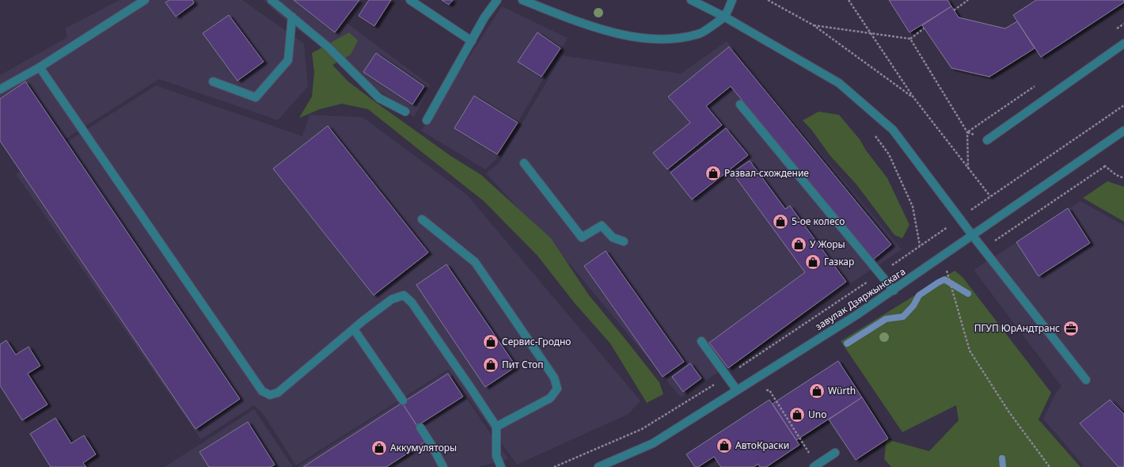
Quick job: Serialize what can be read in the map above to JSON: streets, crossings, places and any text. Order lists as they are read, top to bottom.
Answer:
{
  "streets": {
    "street": ["завулак Дзяржынскага"]
  },
  "places": {
    "shop": [
      "Развал-схождение",
      "5-ое колесо",
      "У Жоры",
      "Газкар",
      "Сервис-Гродно",
      "Пит Стоп",
      "Würth",
      "Uno",
      "АвтоКраски",
      "Аккумуляторы"
    ],
    "office": ["ПГУП ЮрАндтранс"]
  }
}
